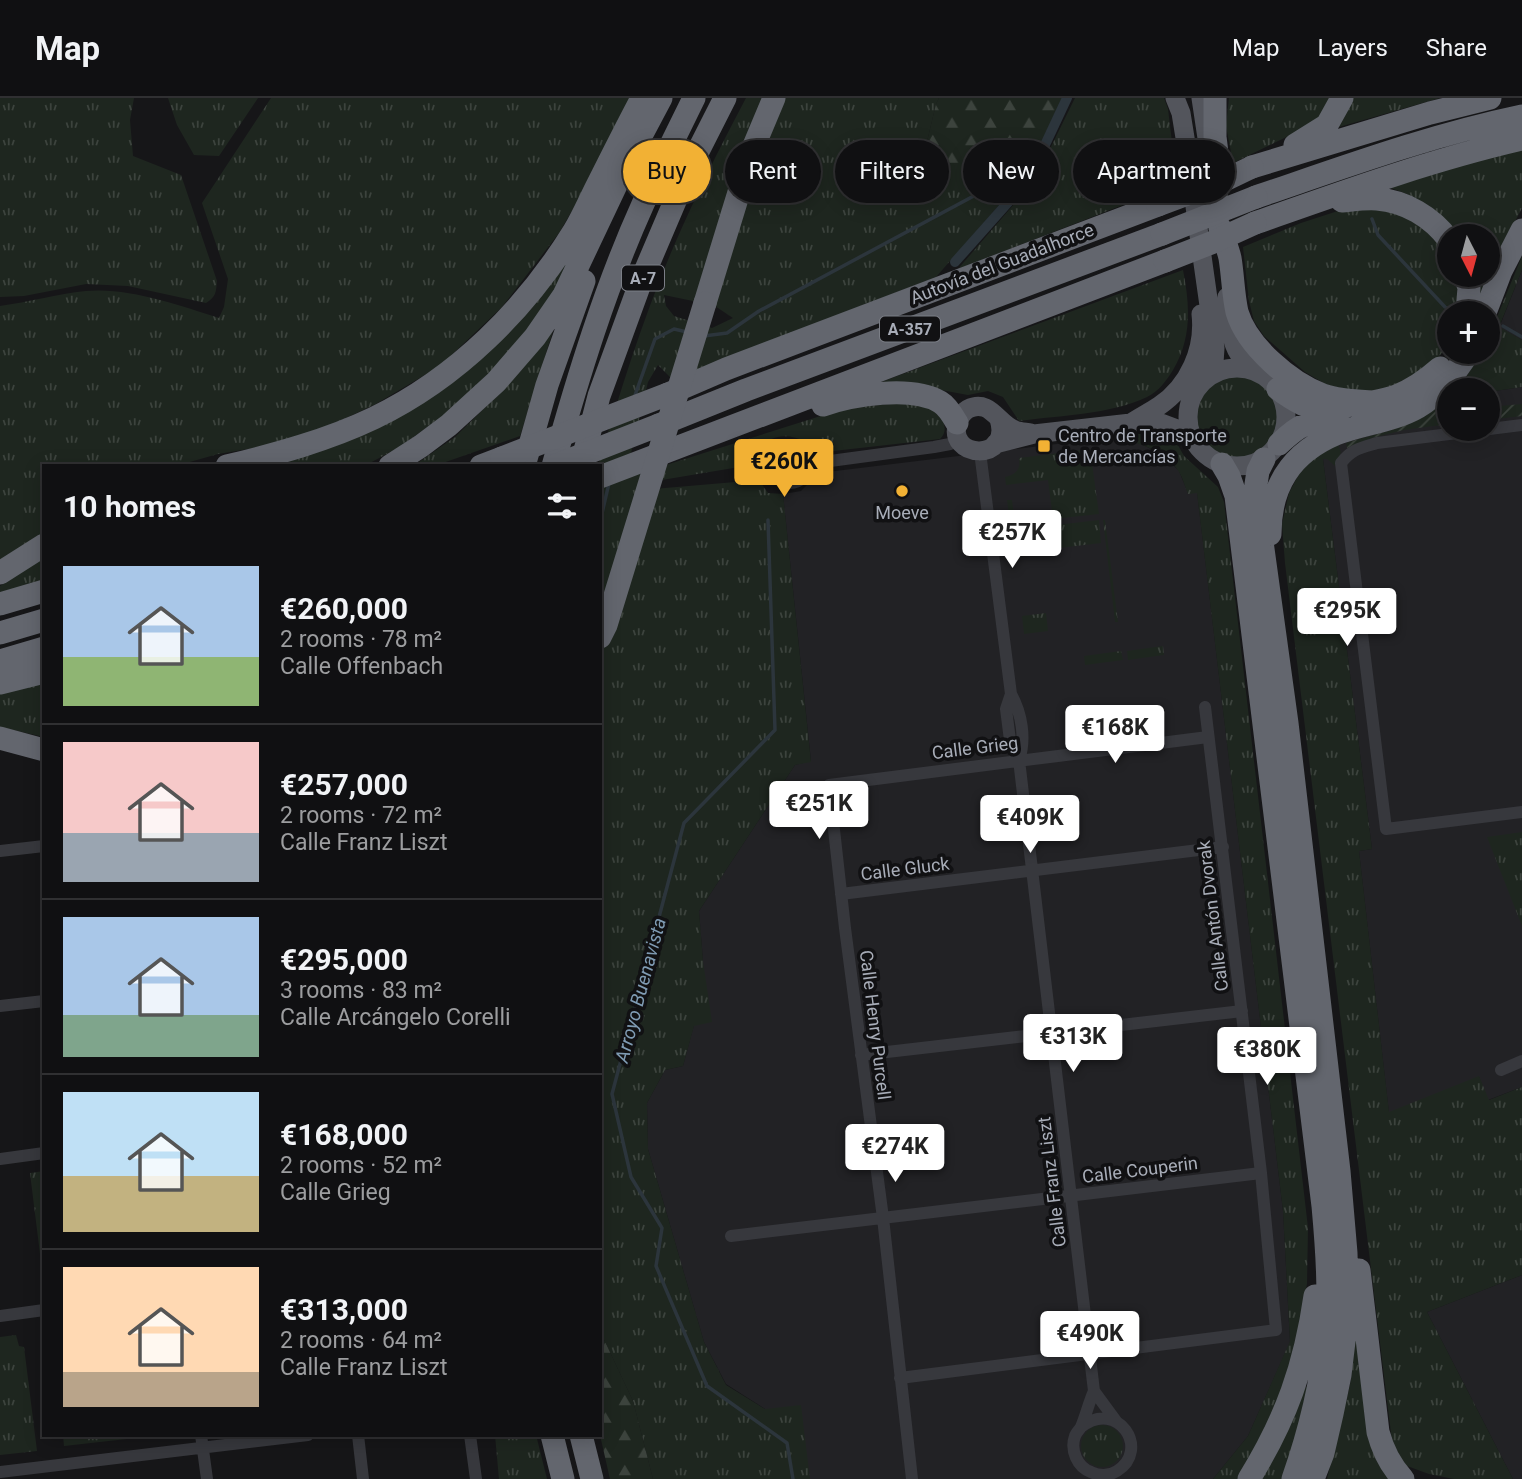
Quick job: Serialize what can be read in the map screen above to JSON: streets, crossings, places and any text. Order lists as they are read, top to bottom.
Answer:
{
  "streets": {
    "highway": ["Autovía del Guadalhorce", "A-7", "A-357"],
    "street": [
      "Calle Grieg",
      "Calle Gluck",
      "Calle Antón Dvorak",
      "Calle Henry Purcell",
      "Calle Couperin",
      "Calle Franz Liszt"
    ]
  },
  "crossings": [
    ["Calle Grieg", "Calle Antón Dvorak"],
    ["Calle Grieg", "Calle Henry Purcell"],
    ["Calle Grieg", "Calle Franz Liszt"],
    ["Calle Gluck", "Calle Antón Dvorak"],
    ["Calle Gluck", "Calle Henry Purcell"],
    ["Calle Gluck", "Calle Franz Liszt"],
    ["Calle Antón Dvorak", "Calle Couperin"],
    ["Calle Antón Dvorak", "Calle Franz Liszt"],
    ["Calle Henry Purcell", "Calle Couperin"],
    ["Calle Couperin", "Calle Franz Liszt"]
  ],
  "water": ["Arroyo Buenavista"],
  "places": {
    "transit": ["Centro de Transporte de Mercancías"],
    "other": ["Moeve"]
  },
  "north": "bottom",
  "page": {
    "header": "Map",
    "nav": ["Map", "Layers", "Share"],
    "chip": [
      "Buy",
      "Rent",
      "Filters",
      "New",
      "Apartment"
    ],
    "map_buttons": ["+", "−"],
    "price": [
      "€260K",
      "€257K",
      "€295K",
      "€168K",
      "€251K",
      "€409K",
      "€313K",
      "€380K",
      "€274K",
      "€490K"
    ],
    "heading": "10 homes",
    "list": [
      {
        "name": "€260,000",
        "note": "2 rooms · 78 m² · Calle Offenbach"
      },
      {
        "name": "€257,000",
        "note": "2 rooms · 72 m² · Calle Franz Liszt"
      },
      {
        "name": "€295,000",
        "note": "3 rooms · 83 m² · Calle Arcángelo Corelli"
      },
      {
        "name": "€168,000",
        "note": "2 rooms · 52 m² · Calle Grieg"
      },
      {
        "name": "€313,000",
        "note": "2 rooms · 64 m² · Calle Franz Liszt"
      }
    ]
  }
}
